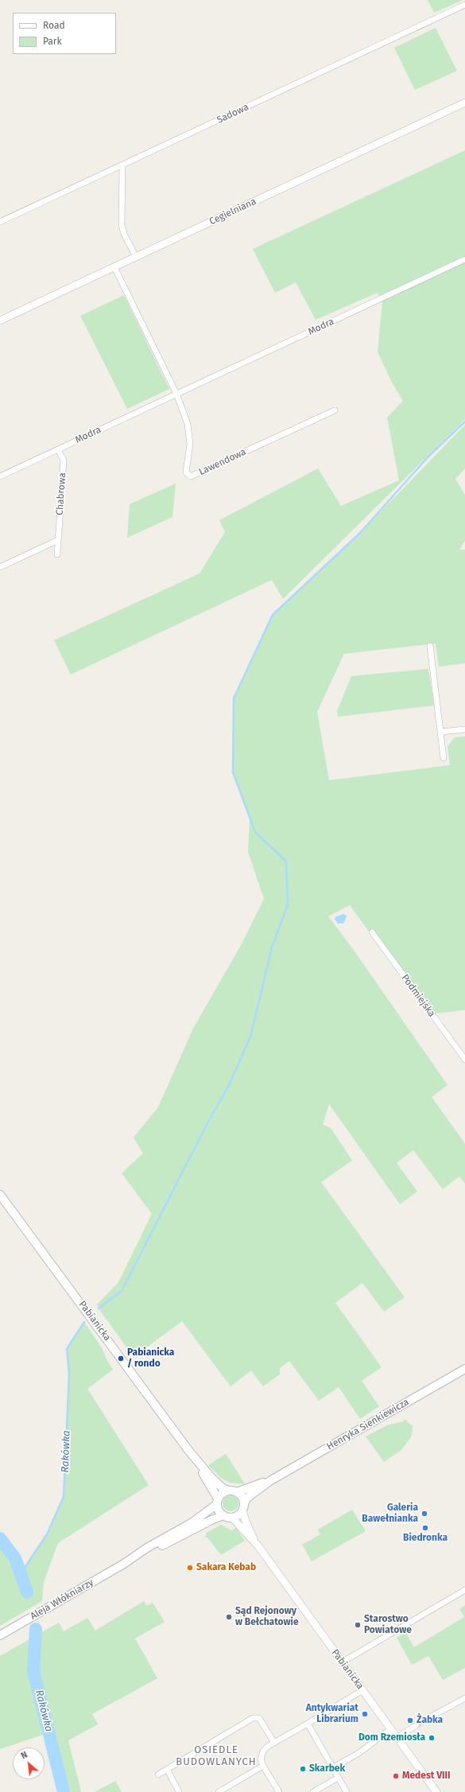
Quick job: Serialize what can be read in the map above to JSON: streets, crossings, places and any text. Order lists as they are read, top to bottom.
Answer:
{
  "streets": {
    "main road": ["Pabianicka", "Henryka Sienkiewicza", "Aleja Włókniarzy"],
    "street": [
      "Sadowa",
      "Cegielniana",
      "Modra",
      "Lawendowa",
      "Chabrowa",
      "Podmiejska"
    ]
  },
  "crossings": [
    ["Modra", "Lawendowa"],
    ["Modra", "Chabrowa"],
    ["Pabianicka", "Henryka Sienkiewicza"],
    ["Pabianicka", "Aleja Włókniarzy"],
    ["Henryka Sienkiewicza", "Aleja Włókniarzy"]
  ],
  "districts": ["OSIEDLE BUDOWLANYCH"],
  "water": ["Rakówka"],
  "places": [
    "Pabianicka / rondo",
    "Galeria Bawełnianka",
    "Biedronka",
    "Sakara Kebab",
    "Sąd Rejonowy w Bełchatowie",
    "Starostwo Powiatowe",
    "Antykwariat Librarium",
    "Żabka",
    "Dom Rzemiosła",
    "Skarbek",
    "Medest VIII"
  ],
  "legend": ["Road", "Park"],
  "north": "top left"
}
